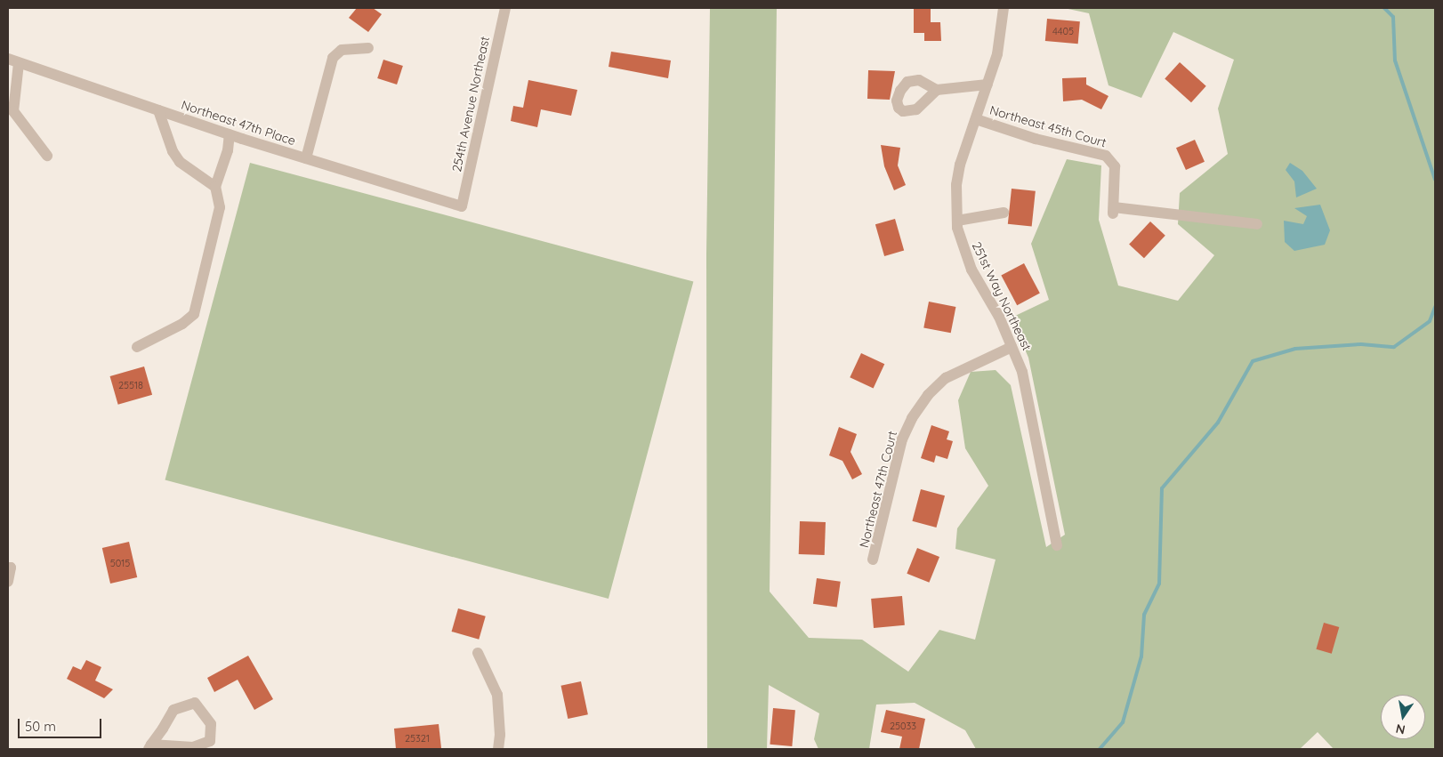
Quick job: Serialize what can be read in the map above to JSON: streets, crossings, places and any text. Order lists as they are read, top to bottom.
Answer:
{
  "streets": {
    "street": [
      "254th Avenue Northeast",
      "Northeast 47th Place",
      "Northeast 45th Court",
      "251st Way Northeast",
      "Northeast 47th Court"
    ]
  },
  "crossings": [
    ["254th Avenue Northeast", "Northeast 47th Place"],
    ["Northeast 45th Court", "251st Way Northeast"],
    ["251st Way Northeast", "Northeast 47th Court"]
  ],
  "house_numbers": [
    "4405",
    "25518",
    "5015",
    "25033",
    "25321"
  ],
  "scale_bar": "50 m",
  "north": "bottom"
}
